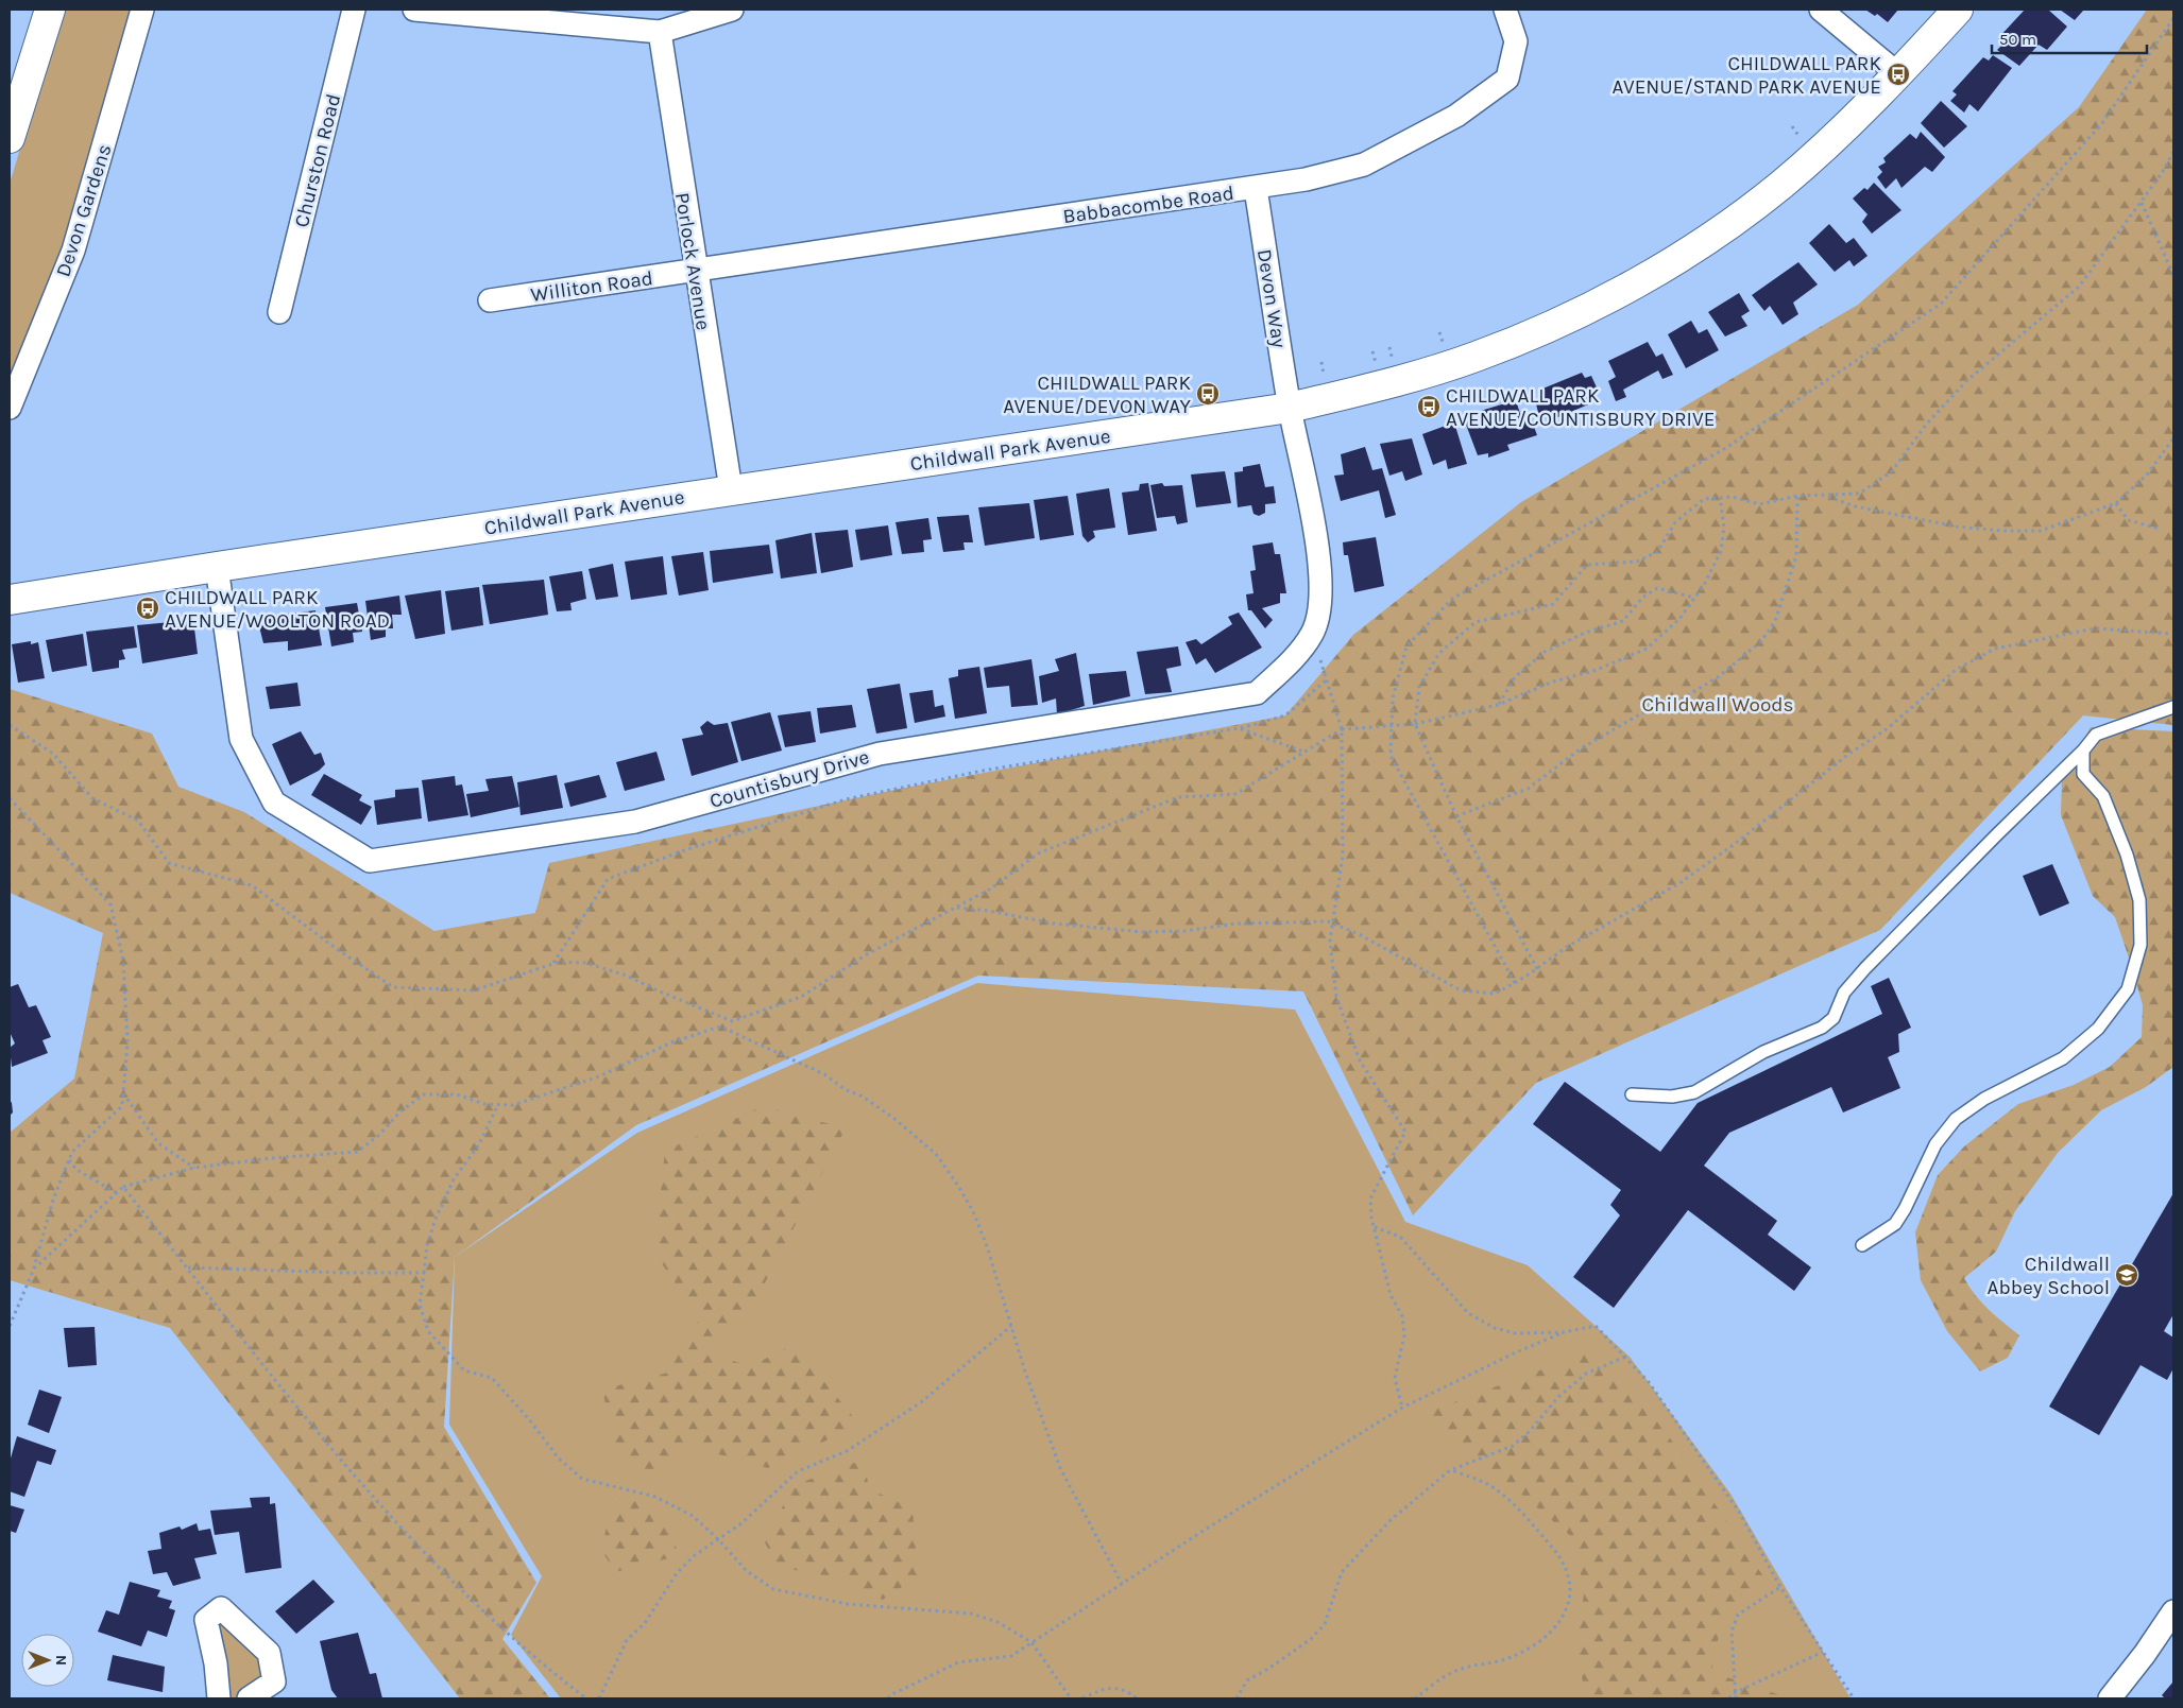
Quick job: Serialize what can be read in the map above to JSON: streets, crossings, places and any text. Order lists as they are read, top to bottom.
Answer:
{
  "streets": {
    "street": [
      "Churston Road",
      "Babbacombe Road",
      "Devon Gardens",
      "Porlock Avenue",
      "Williton Road",
      "Devon Way",
      "Childwall Park Avenue",
      "Countisbury Drive"
    ]
  },
  "crossings": [
    ["Babbacombe Road", "Porlock Avenue"],
    ["Babbacombe Road", "Williton Road"],
    ["Babbacombe Road", "Devon Way"],
    ["Porlock Avenue", "Williton Road"],
    ["Porlock Avenue", "Childwall Park Avenue"],
    ["Devon Way", "Childwall Park Avenue"],
    ["Devon Way", "Countisbury Drive"],
    ["Childwall Park Avenue", "Countisbury Drive"]
  ],
  "parks": ["Childwall Woods"],
  "places": {
    "bus stop": [
      "CHILDWALL PARK AVENUE/STAND PARK AVENUE",
      "CHILDWALL PARK AVENUE/DEVON WAY",
      "CHILDWALL PARK AVENUE/COUNTISBURY DRIVE",
      "CHILDWALL PARK AVENUE/WOOLTON ROAD"
    ],
    "school or university": ["Childwall Abbey School"]
  },
  "scale_bar": "50 m",
  "north": "right"
}
